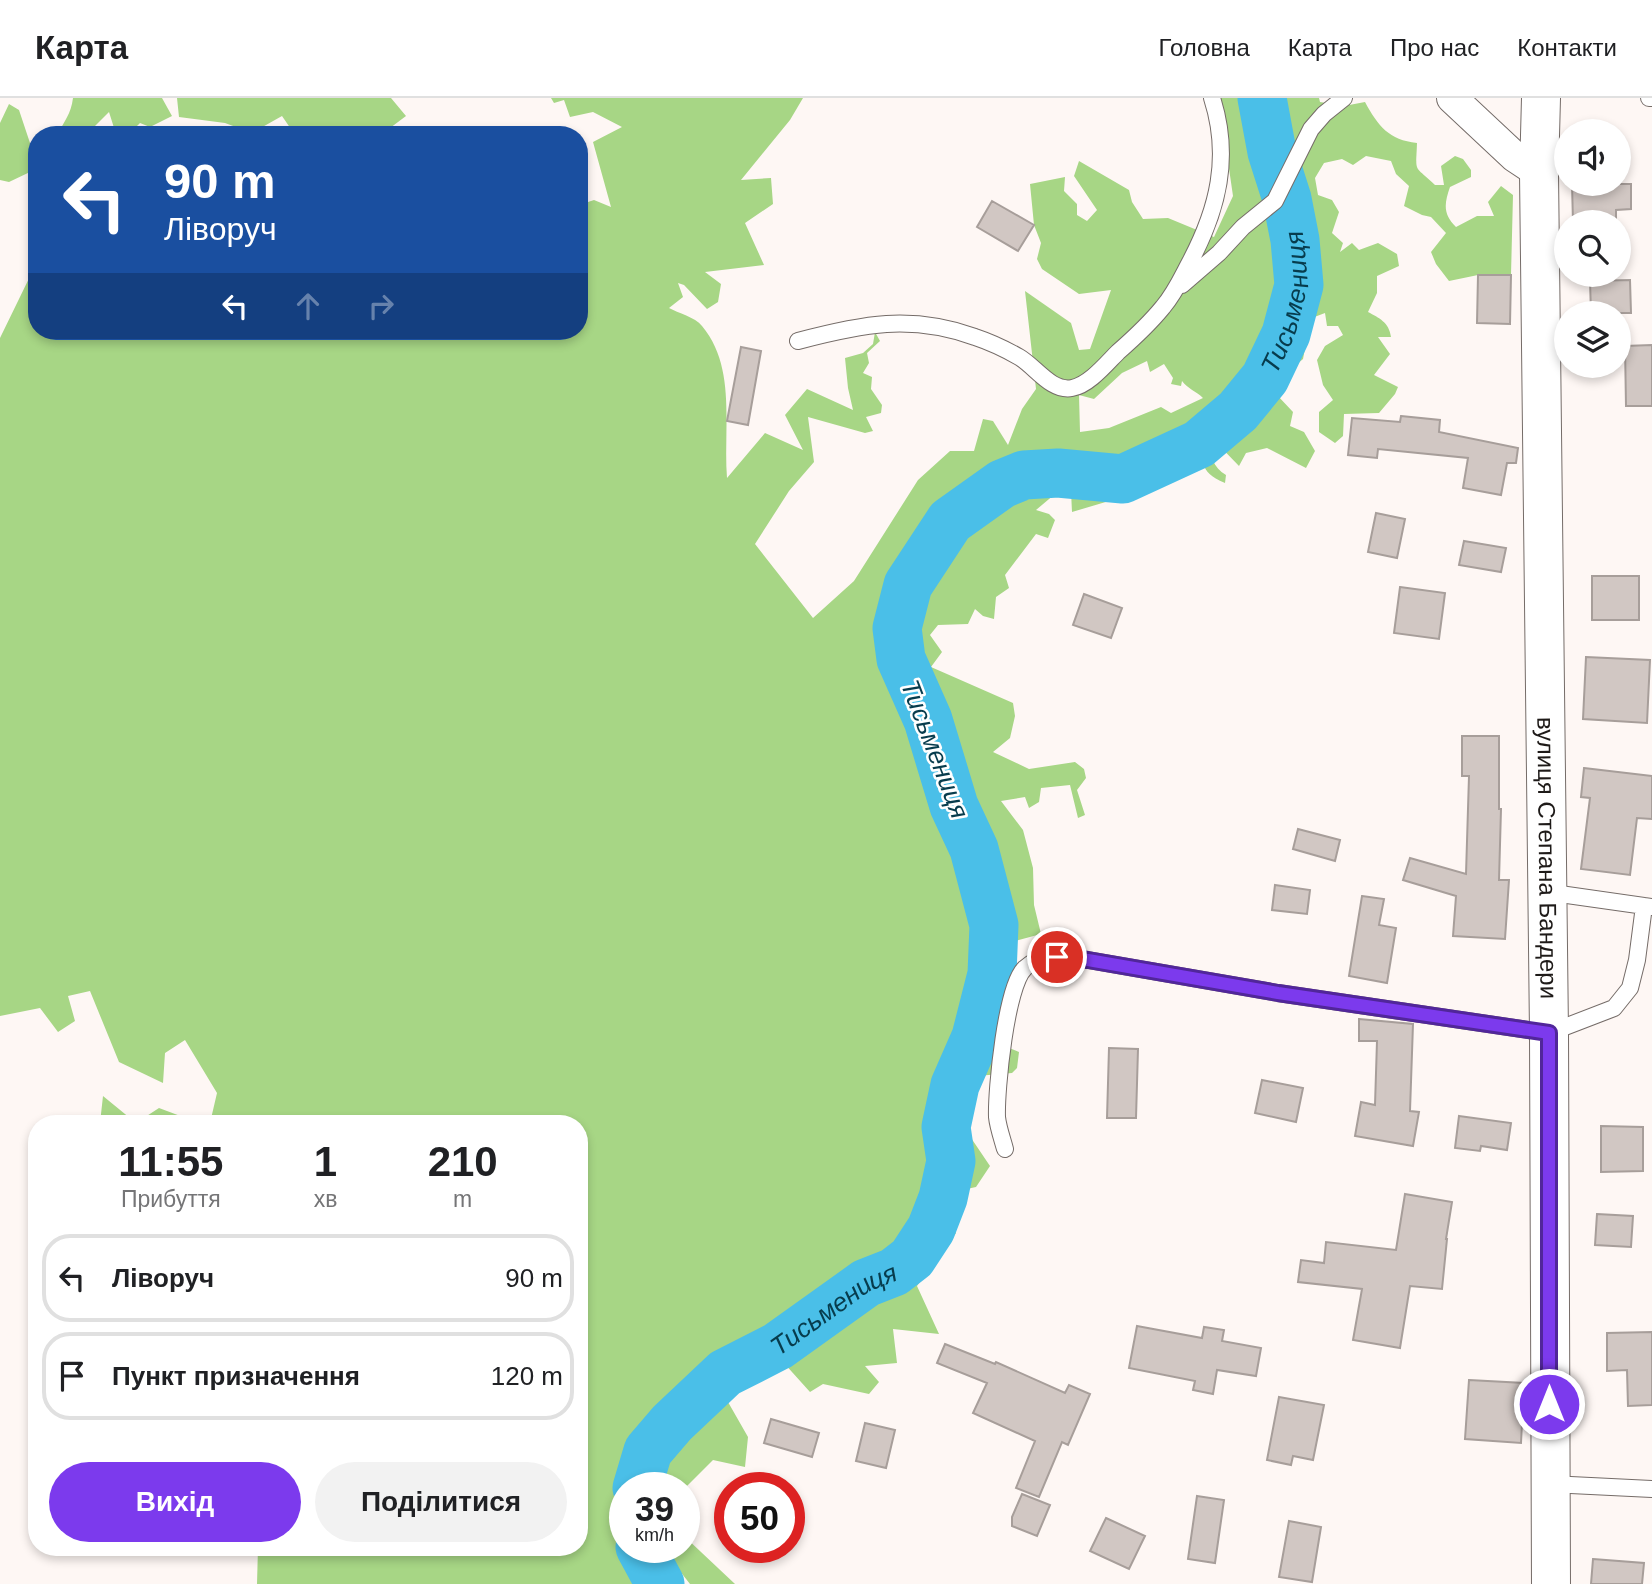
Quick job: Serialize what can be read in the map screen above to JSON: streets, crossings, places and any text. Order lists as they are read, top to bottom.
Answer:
{
  "streets": {
    "main road": ["вулиця Степана Бандери"]
  },
  "water": ["Тисьмениця"],
  "page": {
    "header": "Карта",
    "nav": [
      "Головна",
      "Карта",
      "Про нас",
      "Контакти"
    ],
    "turn": ["90 m", "Ліворуч"],
    "eta": [
      "11:55",
      "Прибуття",
      "1",
      "хв",
      "210",
      "m"
    ],
    "list": [
      {
        "name": "Ліворуч",
        "value": "90 m"
      },
      {
        "name": "Пункт призначення",
        "value": "120 m"
      }
    ],
    "buttons": ["Вихід", "Поділитися"],
    "speed": "39 km/h",
    "limit": "50"
  }
}
